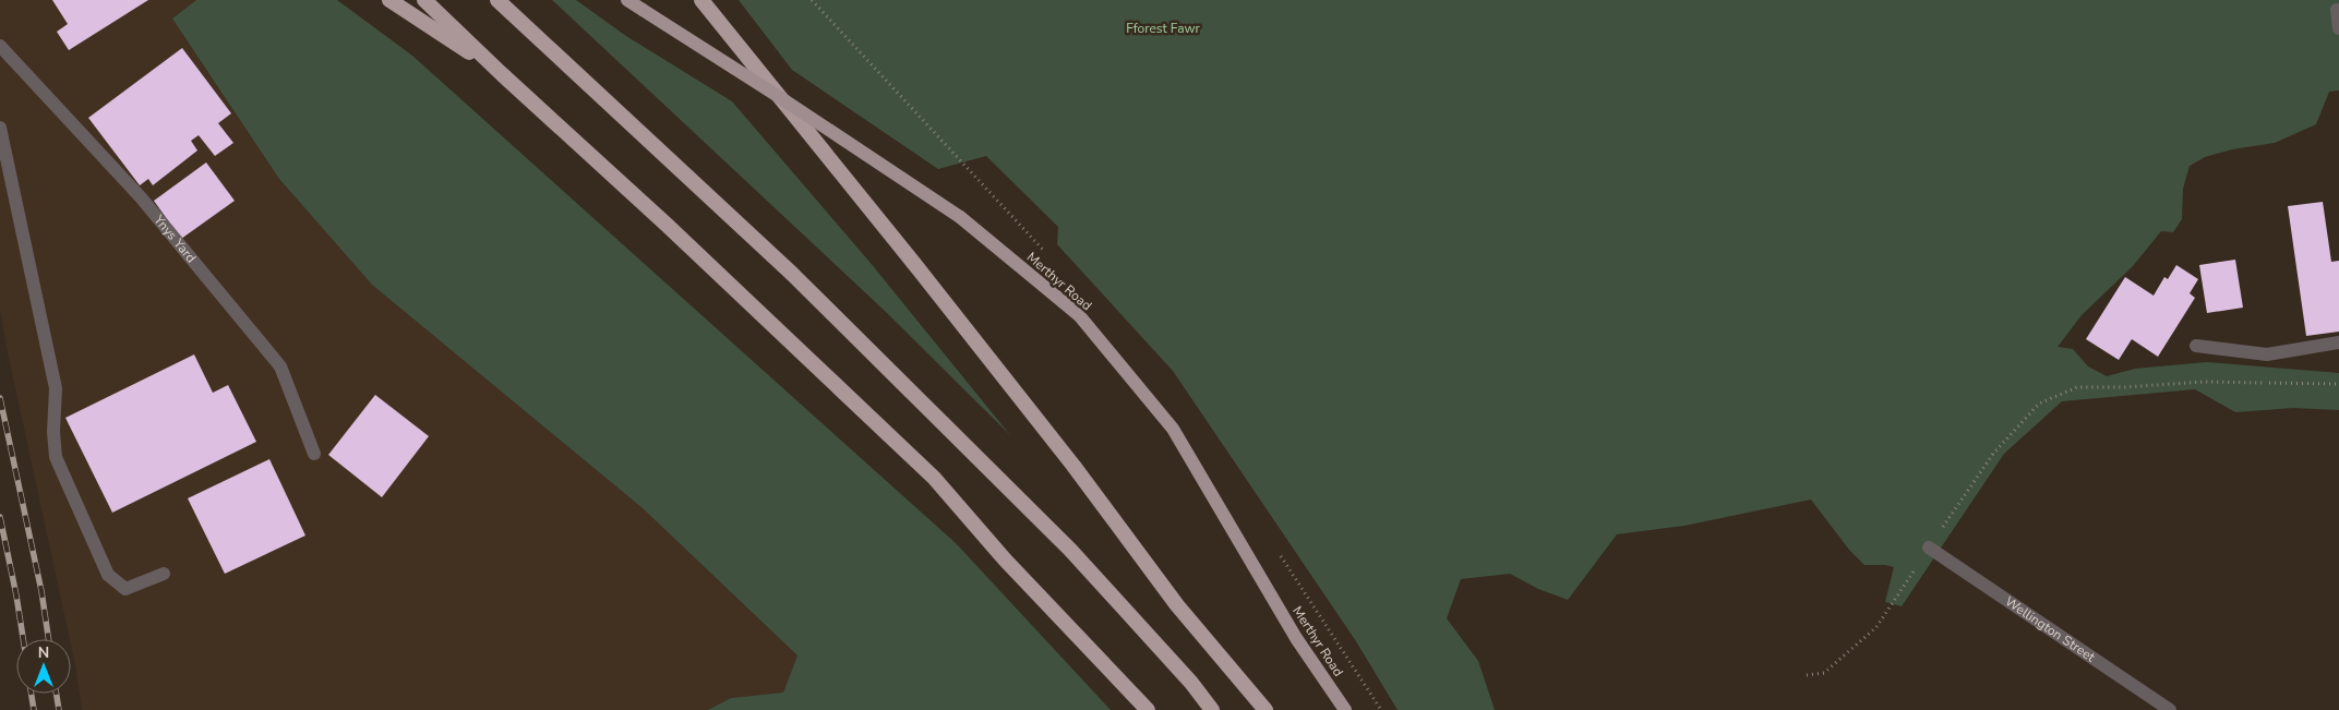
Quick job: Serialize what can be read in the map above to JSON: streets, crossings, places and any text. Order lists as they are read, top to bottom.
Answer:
{
  "streets": {
    "main road": ["Merthyr Road"],
    "street": ["Ynys Yard", "Wellington Street"]
  },
  "parks": ["Fforest Fawr"],
  "north": "top"
}
